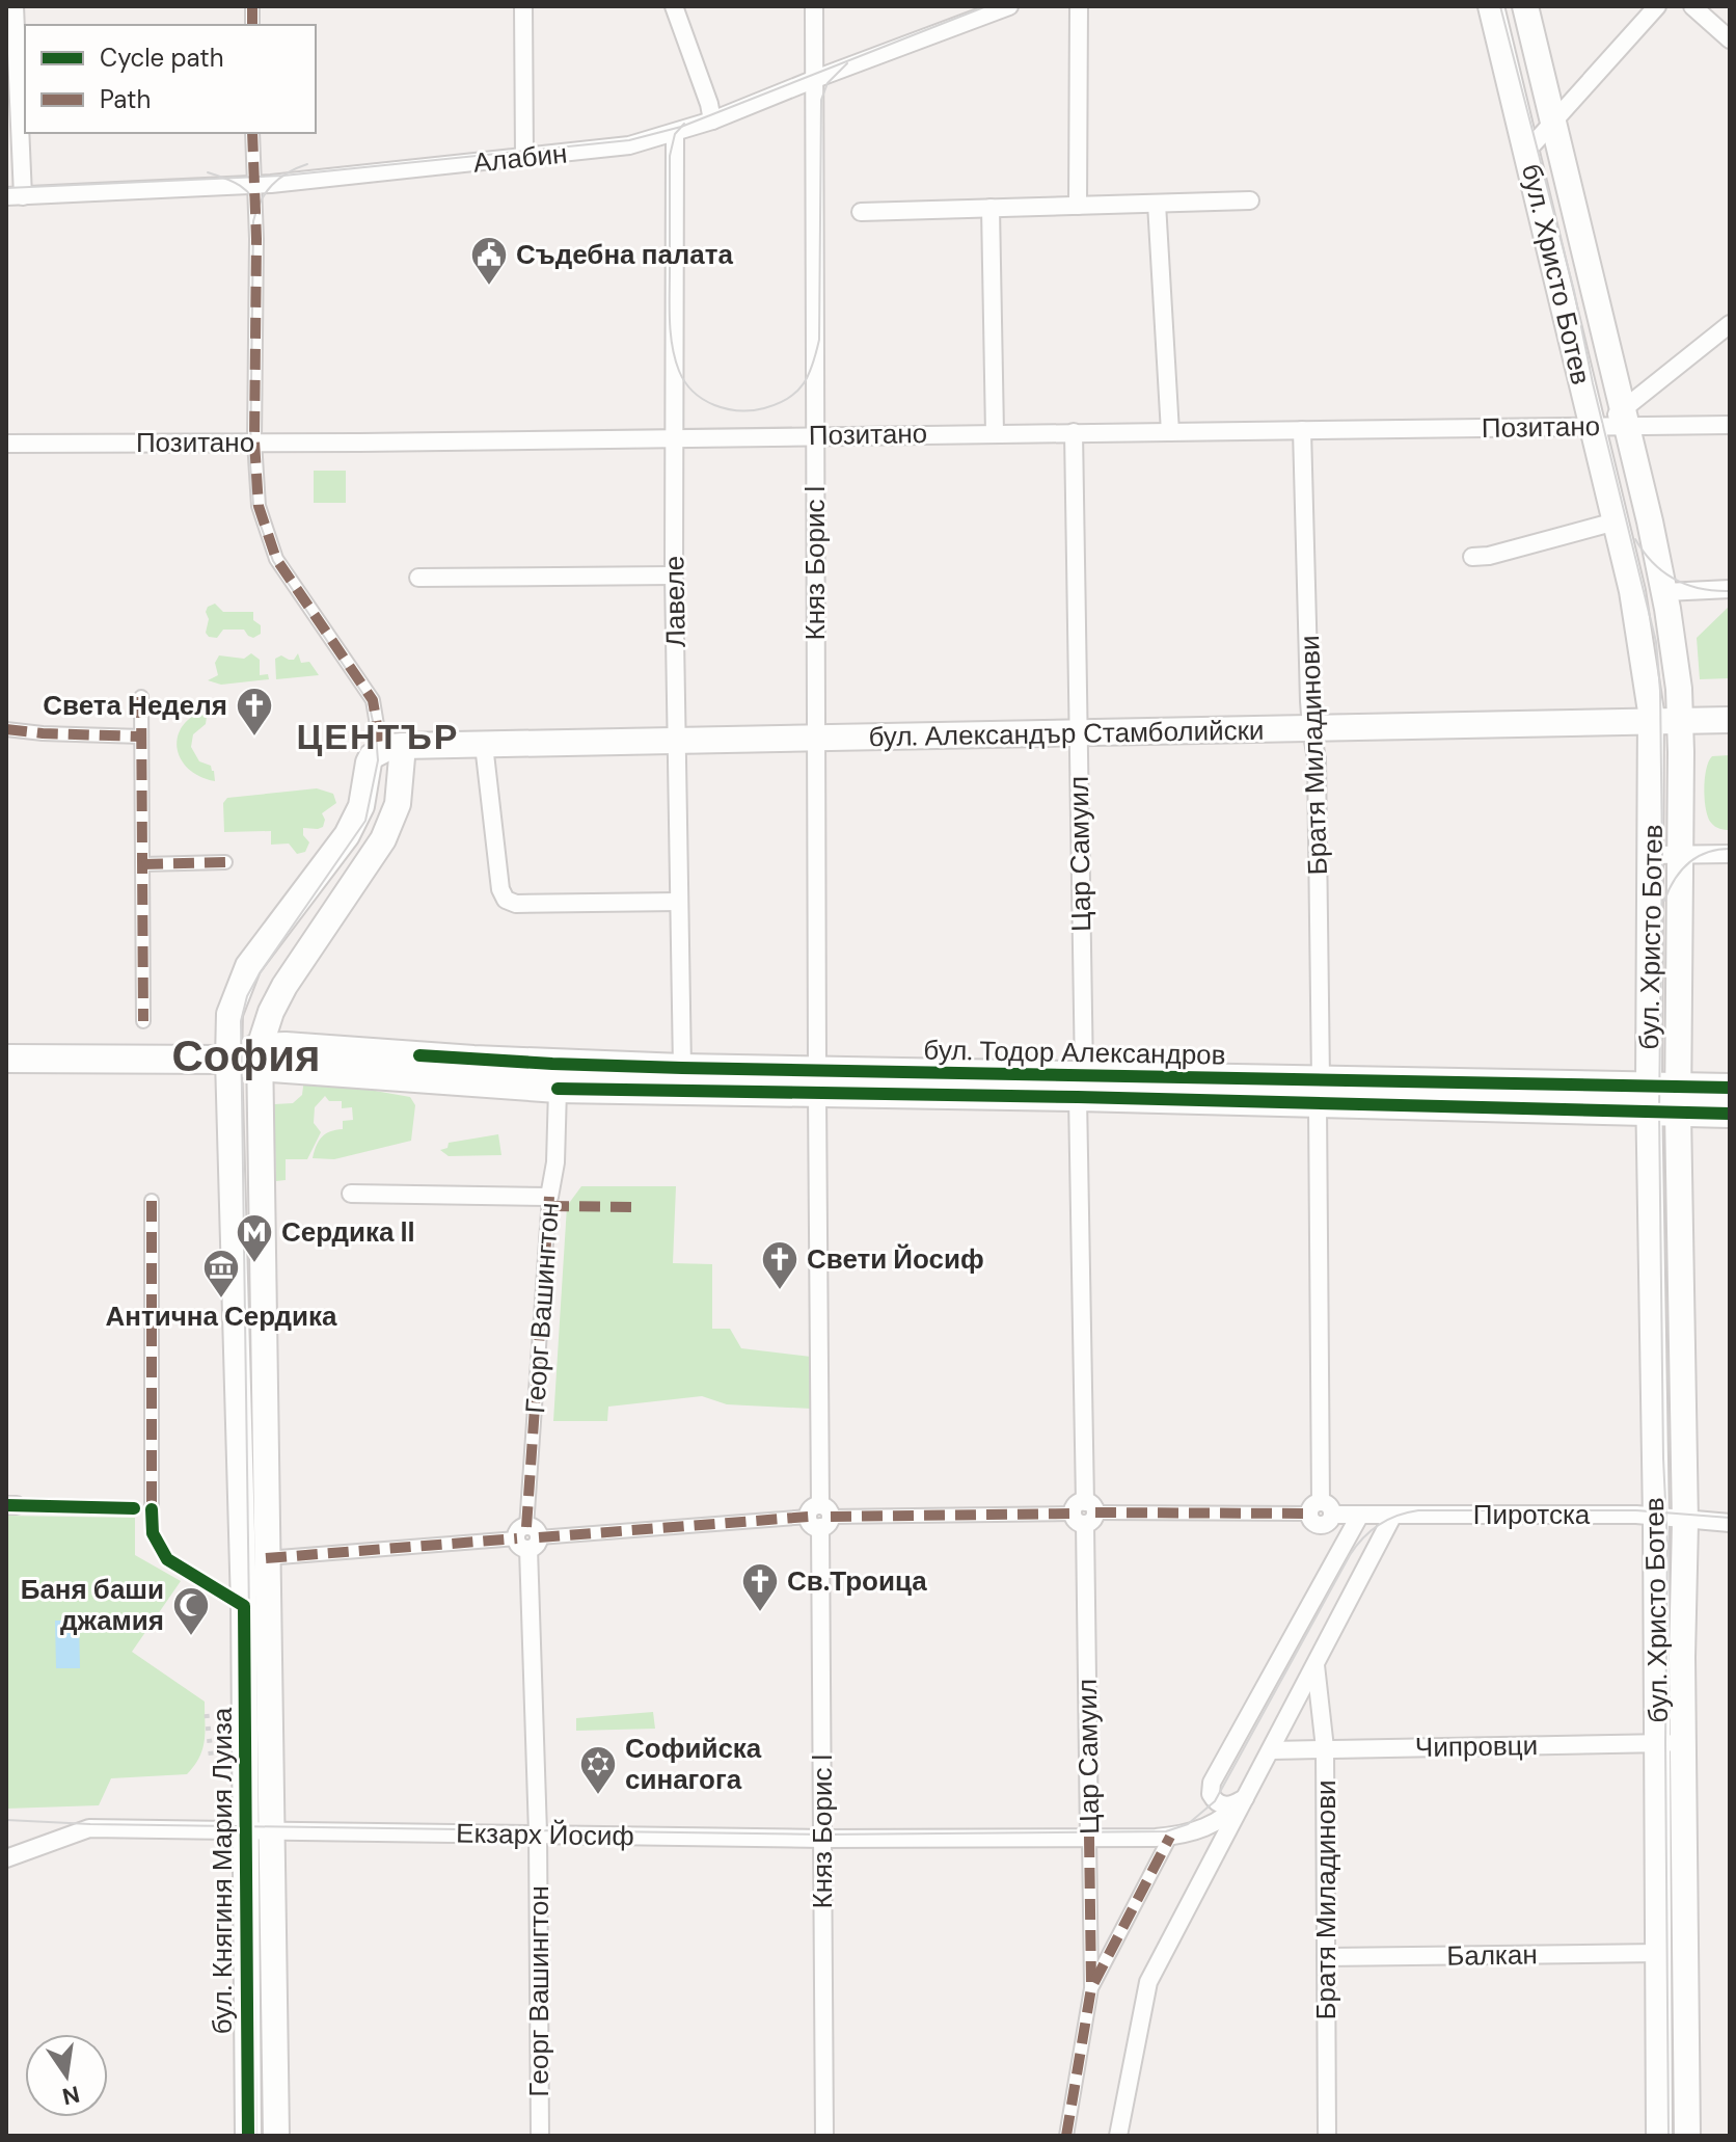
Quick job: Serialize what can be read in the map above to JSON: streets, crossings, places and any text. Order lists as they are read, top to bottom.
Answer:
{
  "streets": {
    "main road": [
      "бул. Христо Ботев",
      "бул. Александър Стамболийски",
      "бул. Тодор Александров",
      "бул. Княгиня Мария Луиза"
    ],
    "street": [
      "Алабин",
      "Позитано",
      "Княз Борис I",
      "Лавеле",
      "Братя Миладинови",
      "Цар Самуил",
      "Георг Вашингтон",
      "Пиротска",
      "Чипровци",
      "Екзарх Йосиф",
      "Балкан"
    ]
  },
  "crossings": [
    ["Алабин", "Княз Борис I"],
    ["Алабин", "Лавеле"],
    ["бул. Христо Ботев", "Позитано"],
    ["бул. Христо Ботев", "бул. Александър Стамболийски"],
    ["бул. Христо Ботев", "бул. Тодор Александров"],
    ["бул. Христо Ботев", "Пиротска"],
    ["бул. Христо Ботев", "Чипровци"],
    ["бул. Христо Ботев", "Балкан"],
    ["Позитано", "Княз Борис I"],
    ["Позитано", "Лавеле"],
    ["Позитано", "Братя Миладинови"],
    ["Позитано", "Цар Самуил"],
    ["Княз Борис I", "бул. Александър Стамболийски"],
    ["Княз Борис I", "бул. Тодор Александров"],
    ["Княз Борис I", "Пиротска"],
    ["Княз Борис I", "Екзарх Йосиф"],
    ["Лавеле", "бул. Александър Стамболийски"],
    ["Лавеле", "бул. Тодор Александров"],
    ["бул. Александър Стамболийски", "Братя Миладинови"],
    ["бул. Александър Стамболийски", "Цар Самуил"],
    ["бул. Александър Стамболийски", "бул. Княгиня Мария Луиза"],
    ["Братя Миладинови", "бул. Тодор Александров"],
    ["Братя Миладинови", "Пиротска"],
    ["Братя Миладинови", "Чипровци"],
    ["Братя Миладинови", "Балкан"],
    ["Цар Самуил", "бул. Тодор Александров"],
    ["Цар Самуил", "Пиротска"],
    ["Цар Самуил", "Екзарх Йосиф"],
    ["бул. Тодор Александров", "Георг Вашингтон"],
    ["бул. Тодор Александров", "бул. Княгиня Мария Луиза"],
    ["Георг Вашингтон", "Пиротска"],
    ["Георг Вашингтон", "Екзарх Йосиф"],
    ["Пиротска", "бул. Княгиня Мария Луиза"],
    ["Екзарх Йосиф", "бул. Княгиня Мария Луиза"]
  ],
  "districts": ["ЦЕНТЪР", "София"],
  "places": {
    "public building": ["Съдебна палата"],
    "church": ["Света Неделя", "Свети Йосиф", "Св.Троица"],
    "metro station": ["Сердика II"],
    "museum": ["Антична Сердика"],
    "mosque": ["Баня баши джамия"],
    "synagogue": ["Софийска синагога"]
  },
  "legend": ["Cycle path", "Path"],
  "north": "bottom"
}
